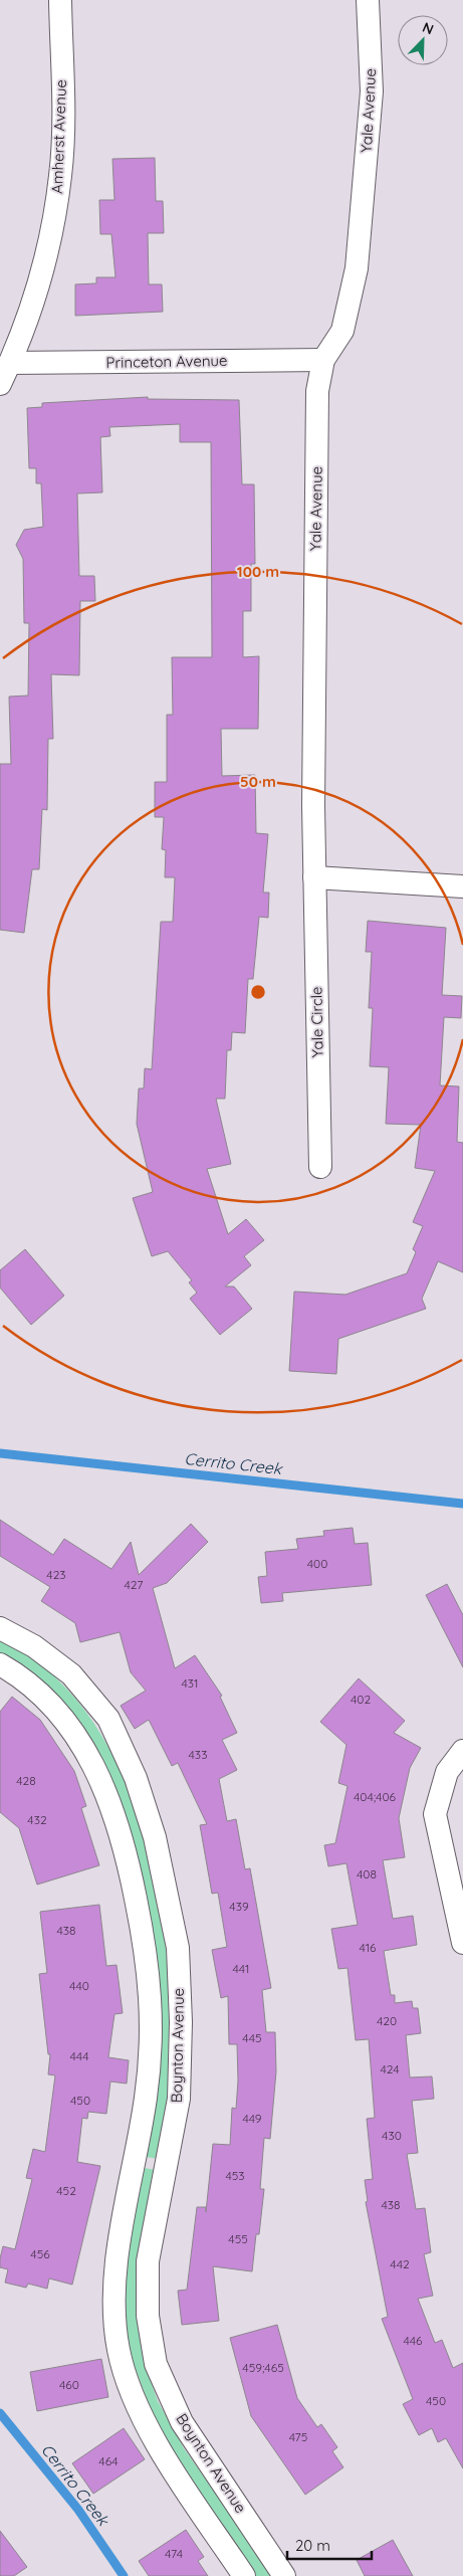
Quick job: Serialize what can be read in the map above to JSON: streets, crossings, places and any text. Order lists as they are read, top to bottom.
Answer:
{
  "streets": {
    "street": [
      "Yale Avenue",
      "Amherst Avenue",
      "Princeton Avenue",
      "Yale Circle",
      "Boynton Avenue"
    ]
  },
  "crossings": [
    ["Yale Avenue", "Princeton Avenue"],
    ["Yale Avenue", "Yale Circle"],
    ["Amherst Avenue", "Princeton Avenue"]
  ],
  "water": ["Cerrito Creek"],
  "house_numbers": [
    "400",
    "423",
    "427",
    "431",
    "402",
    "433",
    "428",
    "404;406",
    "432",
    "408",
    "439",
    "438",
    "416",
    "441",
    "440",
    "420",
    "445",
    "444",
    "424",
    "450",
    "449",
    "430",
    "453",
    "452",
    "438",
    "455",
    "456",
    "442",
    "446",
    "459;465",
    "460",
    "450",
    "475",
    "464",
    "474"
  ],
  "scale_bar": "20 m",
  "north": "top right",
  "rings": ["100 m", "50 m"]
}
